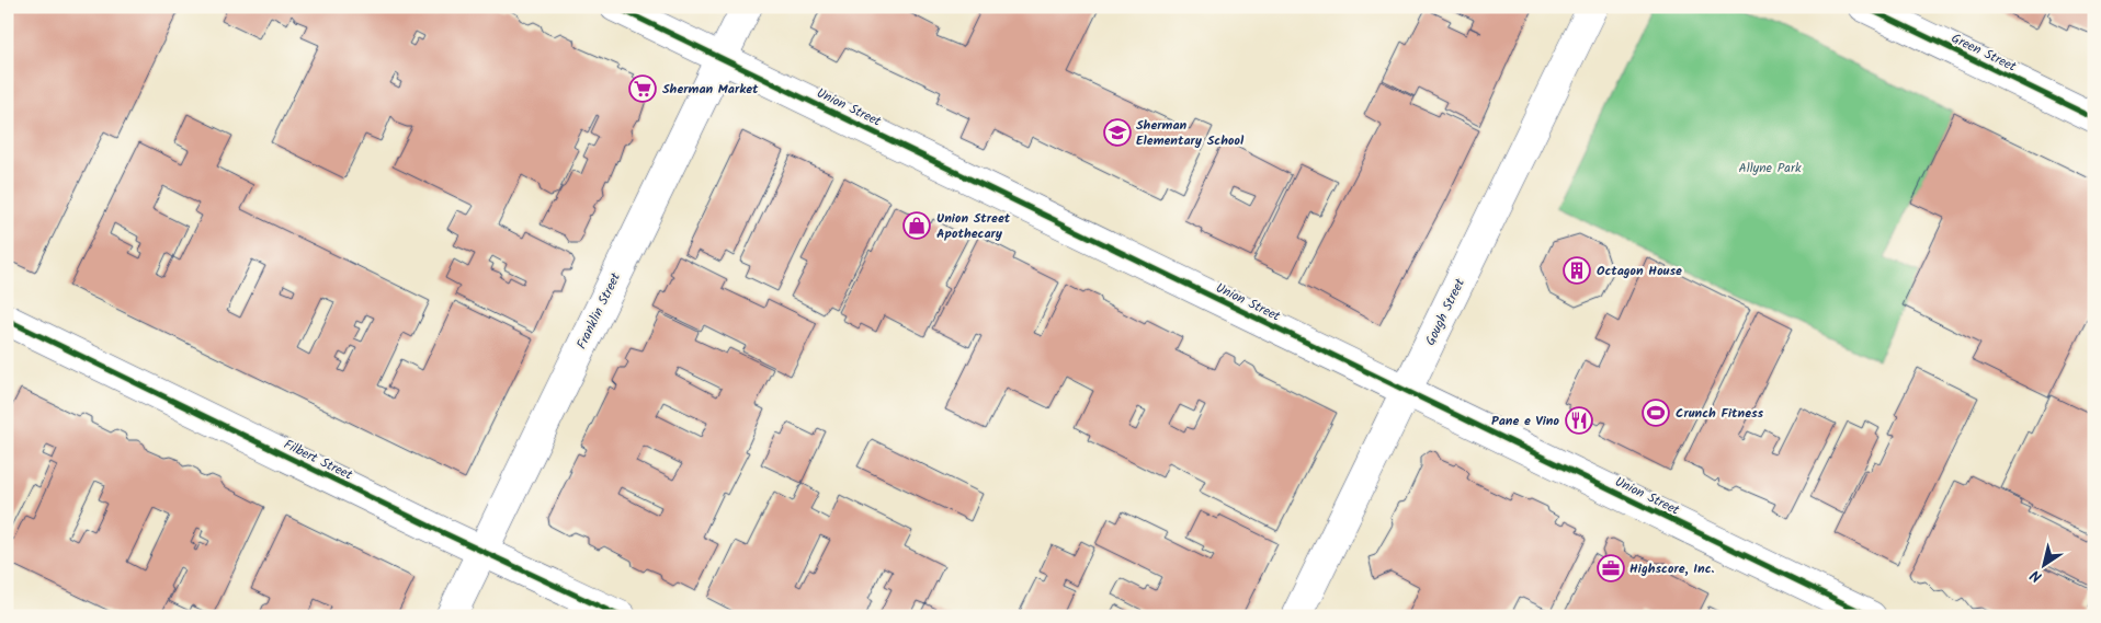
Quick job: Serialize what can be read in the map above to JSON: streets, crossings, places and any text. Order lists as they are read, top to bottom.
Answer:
{
  "streets": {
    "street": [
      "Green Street",
      "Union Street",
      "Franklin Street",
      "Gough Street",
      "Filbert Street"
    ]
  },
  "crossings": [
    ["Union Street", "Franklin Street"],
    ["Union Street", "Gough Street"],
    ["Franklin Street", "Filbert Street"]
  ],
  "parks": ["Allyne Park"],
  "places": {
    "supermarket": ["Sherman Market"],
    "school or university": ["Sherman Elementary School"],
    "shop": ["Union Street Apothecary"],
    "building": ["Octagon House"],
    "sports": ["Crunch Fitness"],
    "restaurant": ["Pane e Vino"],
    "office": ["Highscore, Inc."]
  },
  "north": "bottom left"
}
